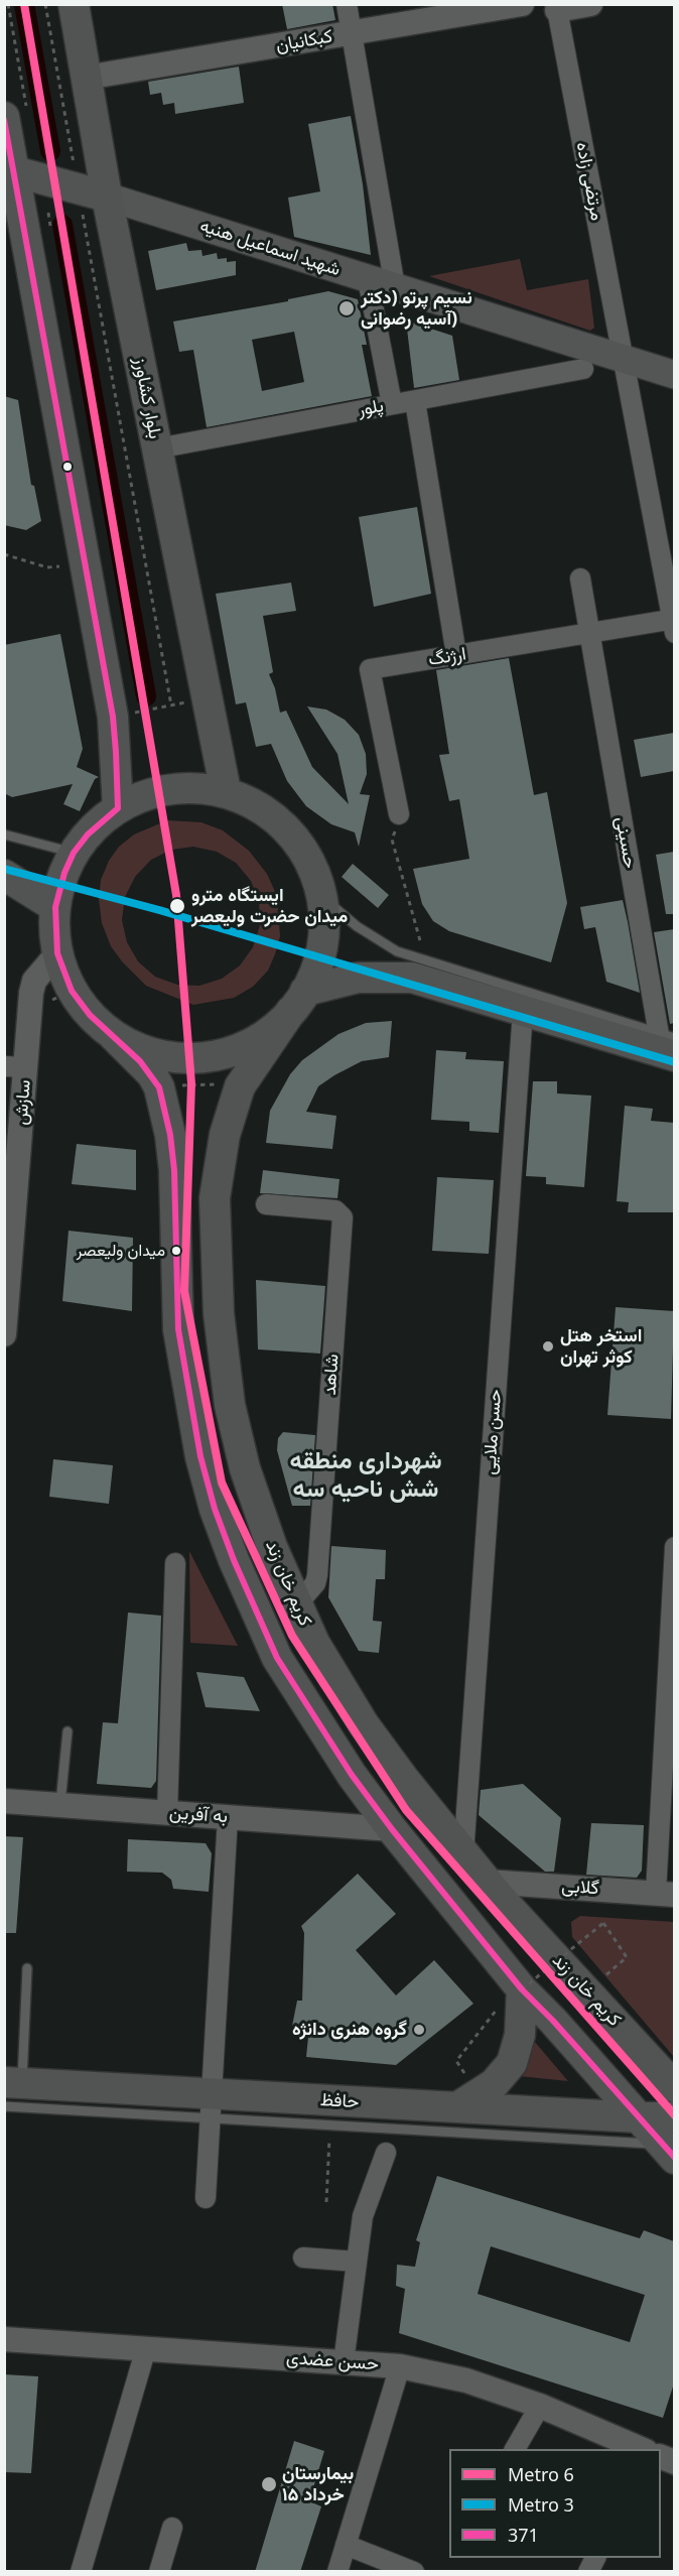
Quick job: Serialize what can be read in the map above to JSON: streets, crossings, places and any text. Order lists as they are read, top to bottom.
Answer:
{
  "streets": {
    "main road": [
      "شهید اسماعیل هنیه",
      "بلوار کشاورز",
      "کریم خان زند",
      "حافظ"
    ],
    "street": [
      "کبکانیان",
      "مرتضی زاده",
      "پلور",
      "ارژنگ",
      "حسینی",
      "سازش",
      "شاهد",
      "حسن ملایی",
      "به آفرین",
      "گلابی",
      "حسن عضدی"
    ]
  },
  "crossings": [
    ["کبکانیان", "بلوار کشاورز"],
    ["مرتضی زاده", "شهید اسماعیل هنیه"],
    ["مرتضی زاده", "ارژنگ"],
    ["شهید اسماعیل هنیه", "بلوار کشاورز"],
    ["بلوار کشاورز", "پلور"],
    ["ارژنگ", "حسینی"],
    ["شاهد", "کریم خان زند"],
    ["حسن ملایی", "کریم خان زند"],
    ["کریم خان زند", "گلابی"]
  ],
  "districts": ["شهرداری منطقه شش ناحیه سه"],
  "places": [
    "نسیم پرتو (دکتر آسیه رضوانی)",
    "ایستگاه مترو میدان حضرت ولیعصر",
    "میدان ولیعصر",
    "استخر هتل کوثر تهران",
    "گروه هنری دانژه",
    "بیمارستان ۱۵ خرداد"
  ],
  "lines": ["metro line 6", "transit line 371", "metro line 3"],
  "legend": ["Metro 6", "Metro 3", "371"]
}
